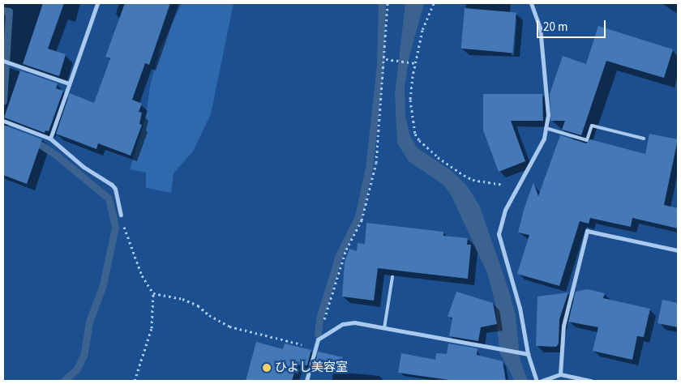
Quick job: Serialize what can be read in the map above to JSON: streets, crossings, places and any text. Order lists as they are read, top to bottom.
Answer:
{
  "places": ["ひよし美容室"],
  "scale_bar": "20 m"
}
